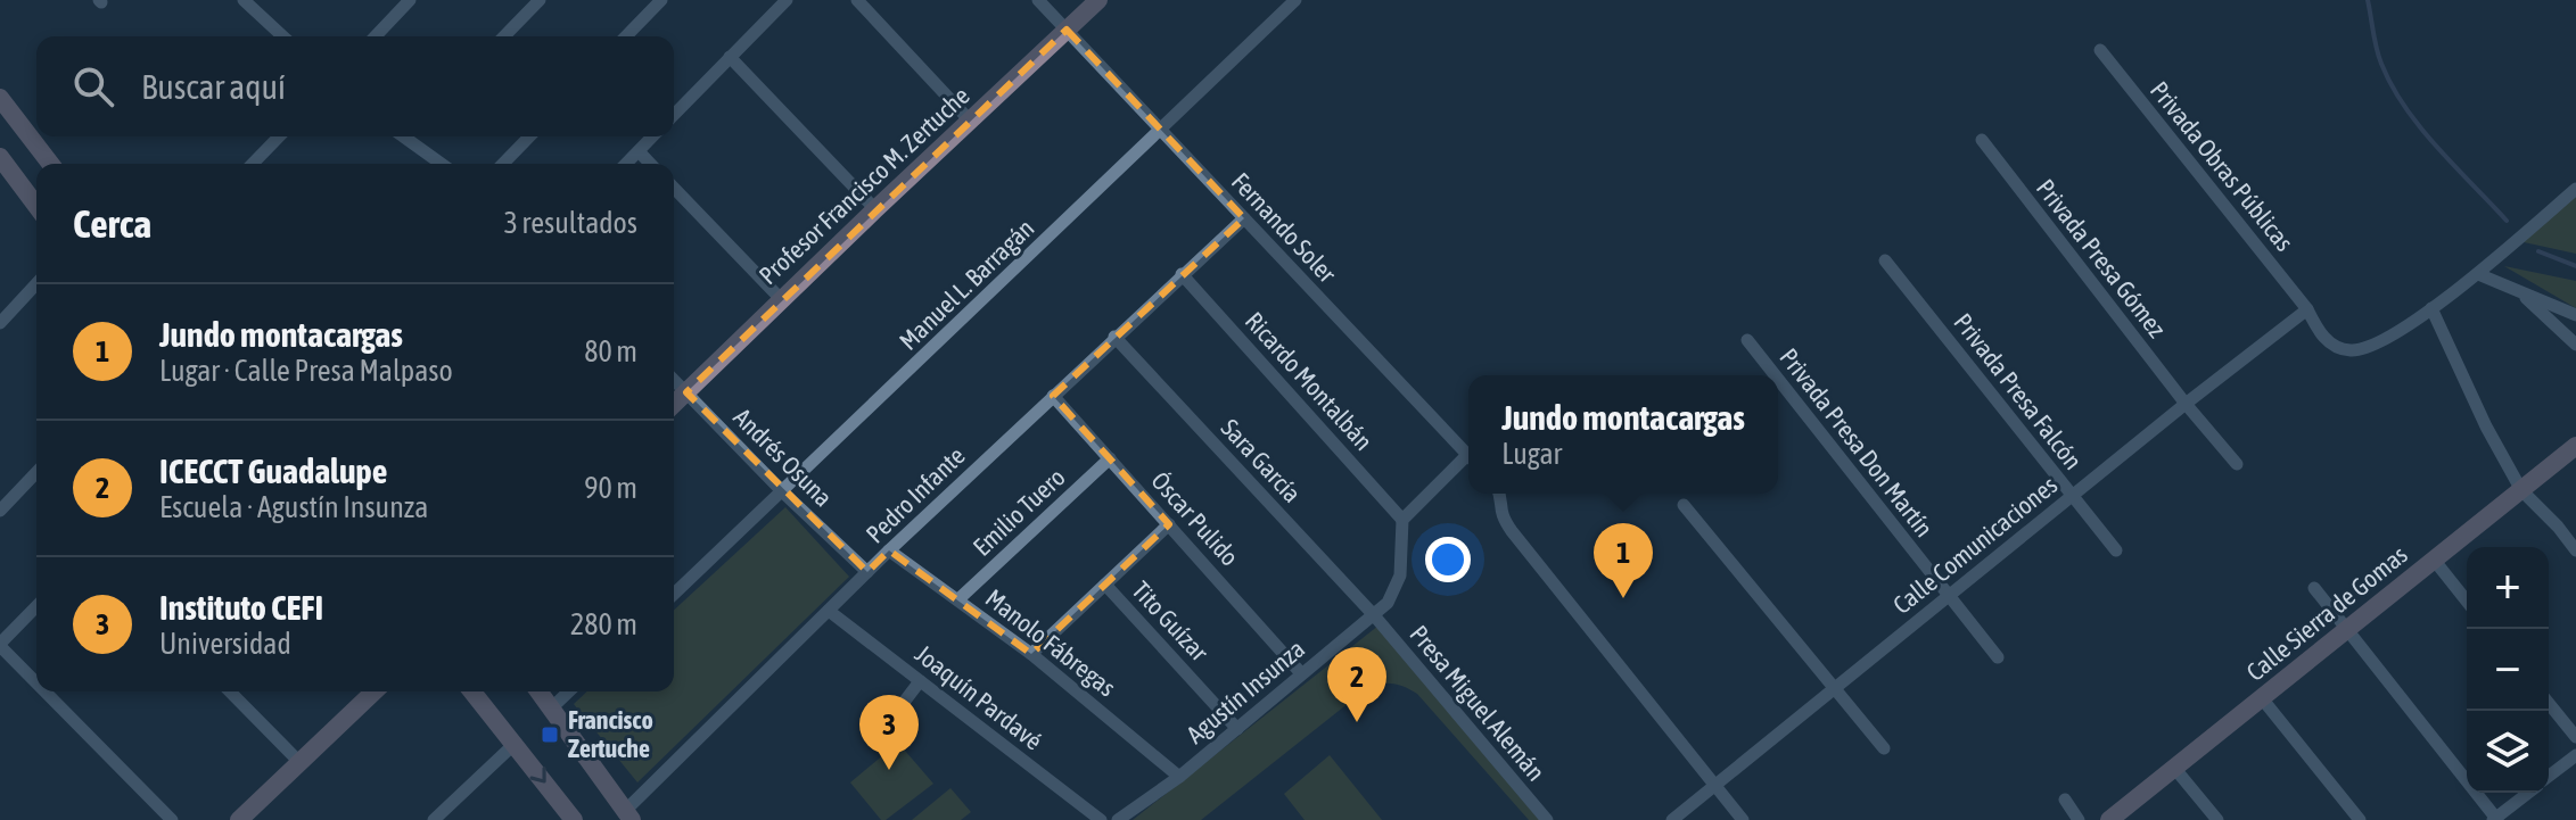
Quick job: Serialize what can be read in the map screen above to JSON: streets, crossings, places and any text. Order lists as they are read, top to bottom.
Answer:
{
  "streets": {
    "street": [
      "Privada Obras Públicas",
      "Profesor Francisco M. Zertuche",
      "Fernando Soler",
      "Privada Presa Gómez",
      "Manuel L. Barragán",
      "Ricardo Montalbán",
      "Privada Presa Falcón",
      "Privada Presa Don Martín",
      "Andrés Osuna",
      "Sara García",
      "Pedro Infante",
      "Emilio Tuero",
      "Óscar Pulido",
      "Calle Comunicaciones",
      "Calle Sierra de Gomas",
      "Tito Guízar",
      "Manolo Fábregas",
      "Agustín Insunza",
      "Joaquín Pardavé",
      "Presa Miguel Alemán"
    ]
  },
  "crossings": [
    ["Privada Obras Públicas", "Calle Comunicaciones"],
    ["Profesor Francisco M. Zertuche", "Fernando Soler"],
    ["Profesor Francisco M. Zertuche", "Andrés Osuna"],
    ["Fernando Soler", "Manuel L. Barragán"],
    ["Fernando Soler", "Pedro Infante"],
    ["Privada Presa Gómez", "Calle Comunicaciones"],
    ["Manuel L. Barragán", "Andrés Osuna"],
    ["Ricardo Montalbán", "Pedro Infante"],
    ["Ricardo Montalbán", "Agustín Insunza"],
    ["Privada Presa Falcón", "Calle Comunicaciones"],
    ["Privada Presa Don Martín", "Calle Comunicaciones"],
    ["Andrés Osuna", "Pedro Infante"],
    ["Sara García", "Pedro Infante"],
    ["Sara García", "Agustín Insunza"],
    ["Sara García", "Presa Miguel Alemán"],
    ["Pedro Infante", "Óscar Pulido"],
    ["Pedro Infante", "Manolo Fábregas"],
    ["Pedro Infante", "Joaquín Pardavé"],
    ["Emilio Tuero", "Óscar Pulido"],
    ["Emilio Tuero", "Manolo Fábregas"],
    ["Óscar Pulido", "Agustín Insunza"],
    ["Tito Guízar", "Agustín Insunza"],
    ["Manolo Fábregas", "Agustín Insunza"],
    ["Agustín Insunza", "Presa Miguel Alemán"]
  ],
  "places": {
    "transit": ["Francisco Zertuche"]
  },
  "page": {
    "search": "Buscar aquí",
    "heading": ["Cerca", "3 resultados"],
    "list": [
      {
        "mark": "1",
        "name": "Jundo montacargas",
        "note": "Lugar · Calle Presa Malpaso",
        "value": "80 m"
      },
      {
        "mark": "2",
        "name": "ICECCT Guadalupe",
        "note": "Escuela · Agustín Insunza",
        "value": "90 m"
      },
      {
        "mark": "3",
        "name": "Instituto CEFI",
        "note": "Universidad",
        "value": "280 m"
      }
    ],
    "popup": ["Jundo montacargas", "Lugar"],
    "pins": ["1", "2", "3"],
    "map_buttons": ["+", "−"]
  }
}
